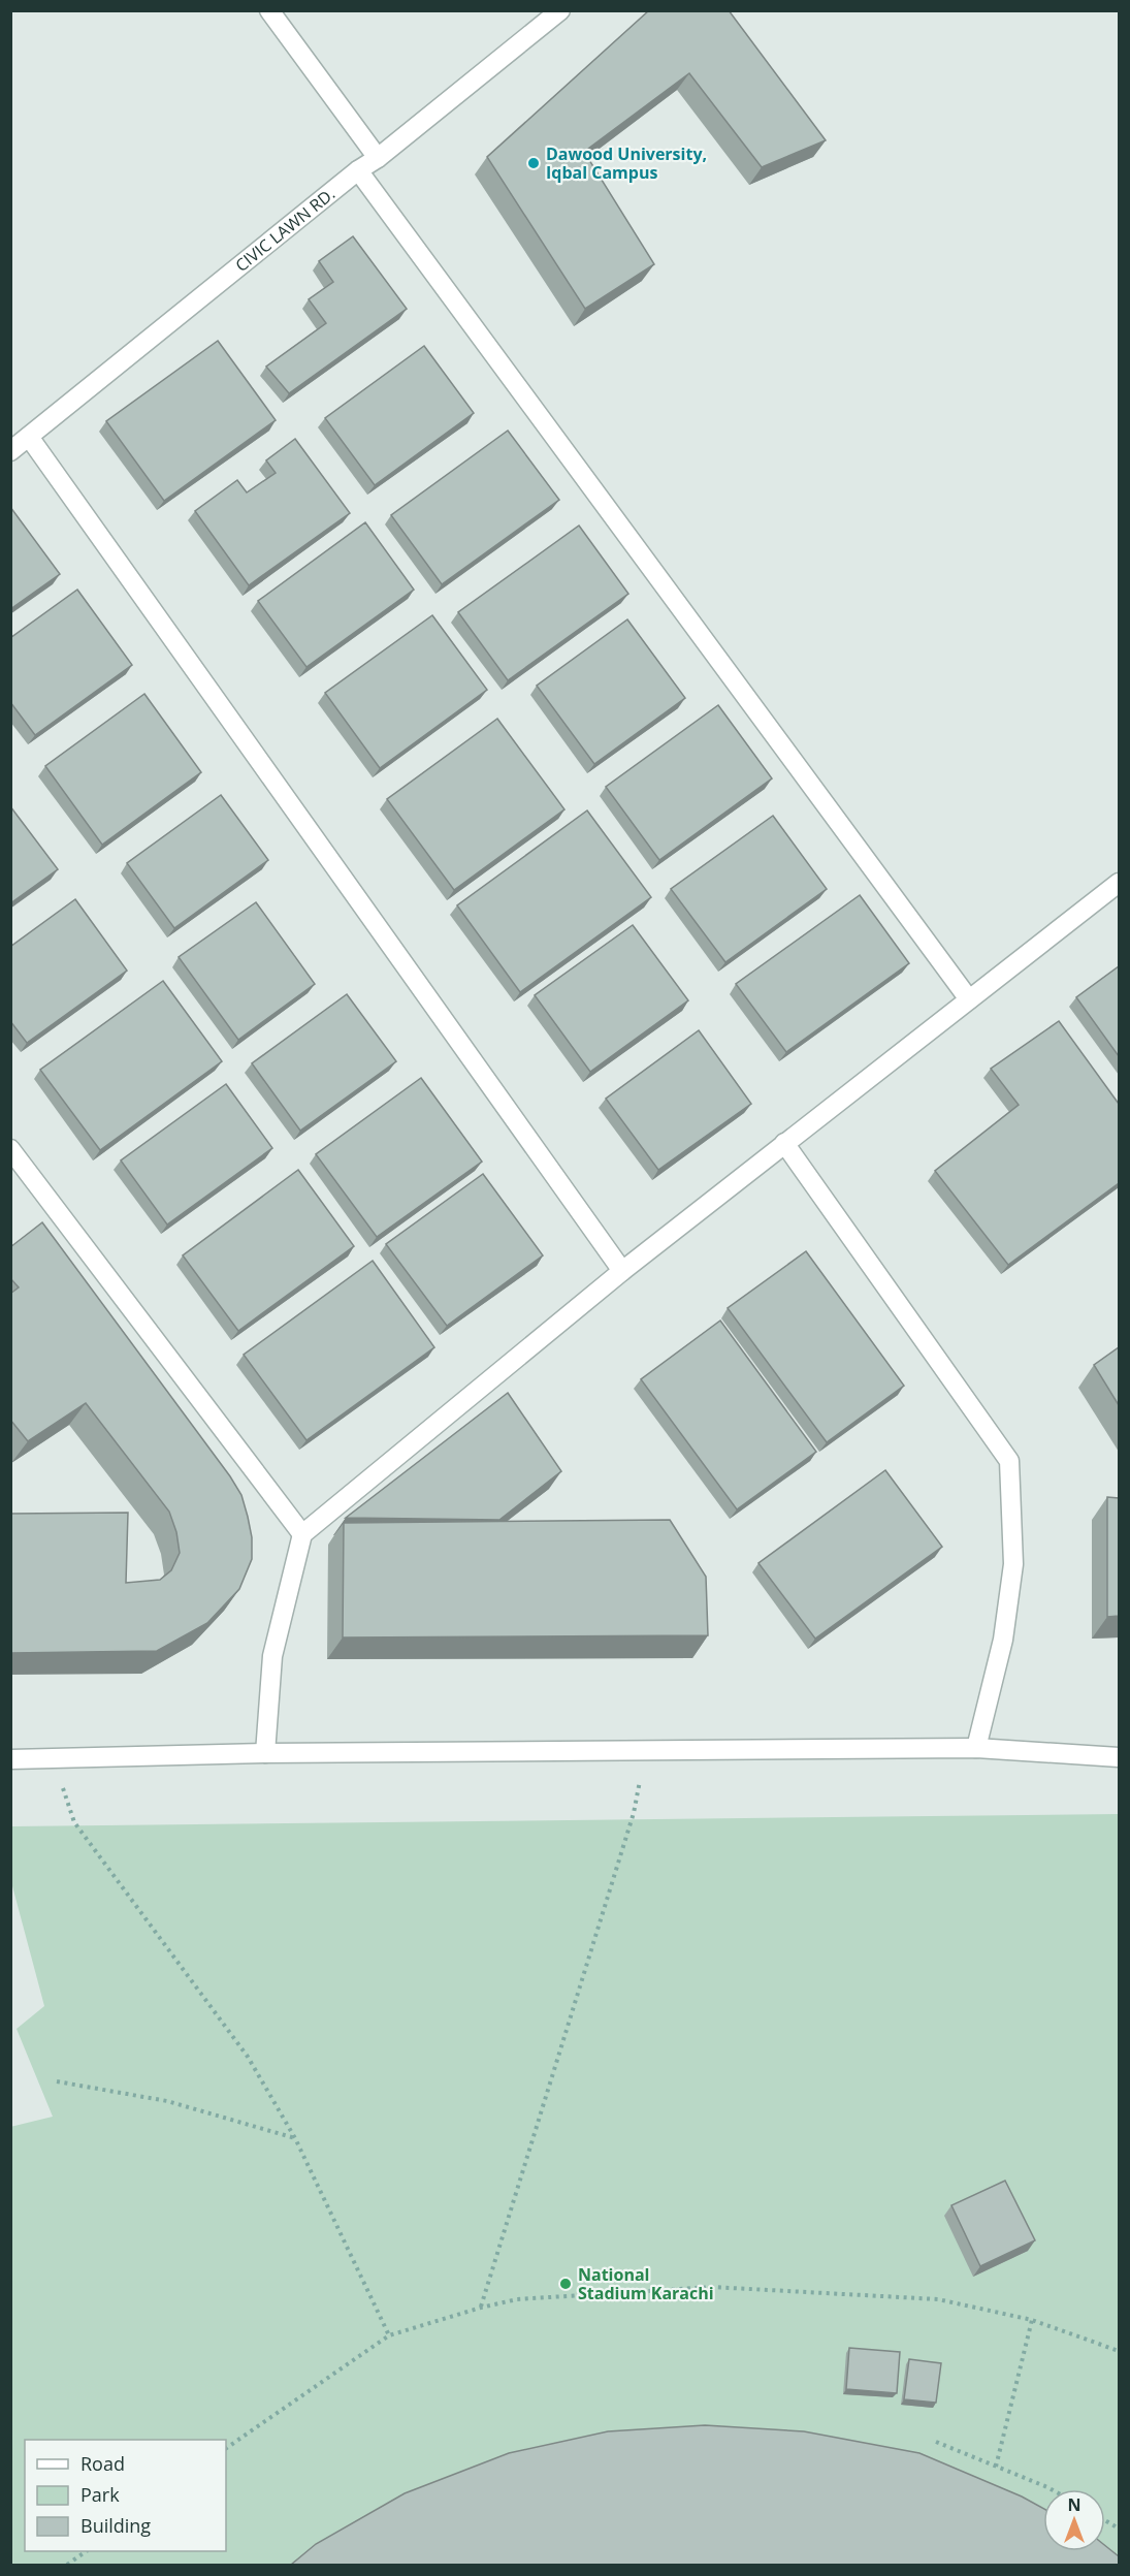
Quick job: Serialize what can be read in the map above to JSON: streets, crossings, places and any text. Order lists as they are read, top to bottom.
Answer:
{
  "streets": {
    "street": ["CIVIC LAWN RD."]
  },
  "places": ["Dawood University, Iqbal Campus", "National Stadium Karachi"],
  "legend": ["Road", "Park", "Building"],
  "north": "top"
}
